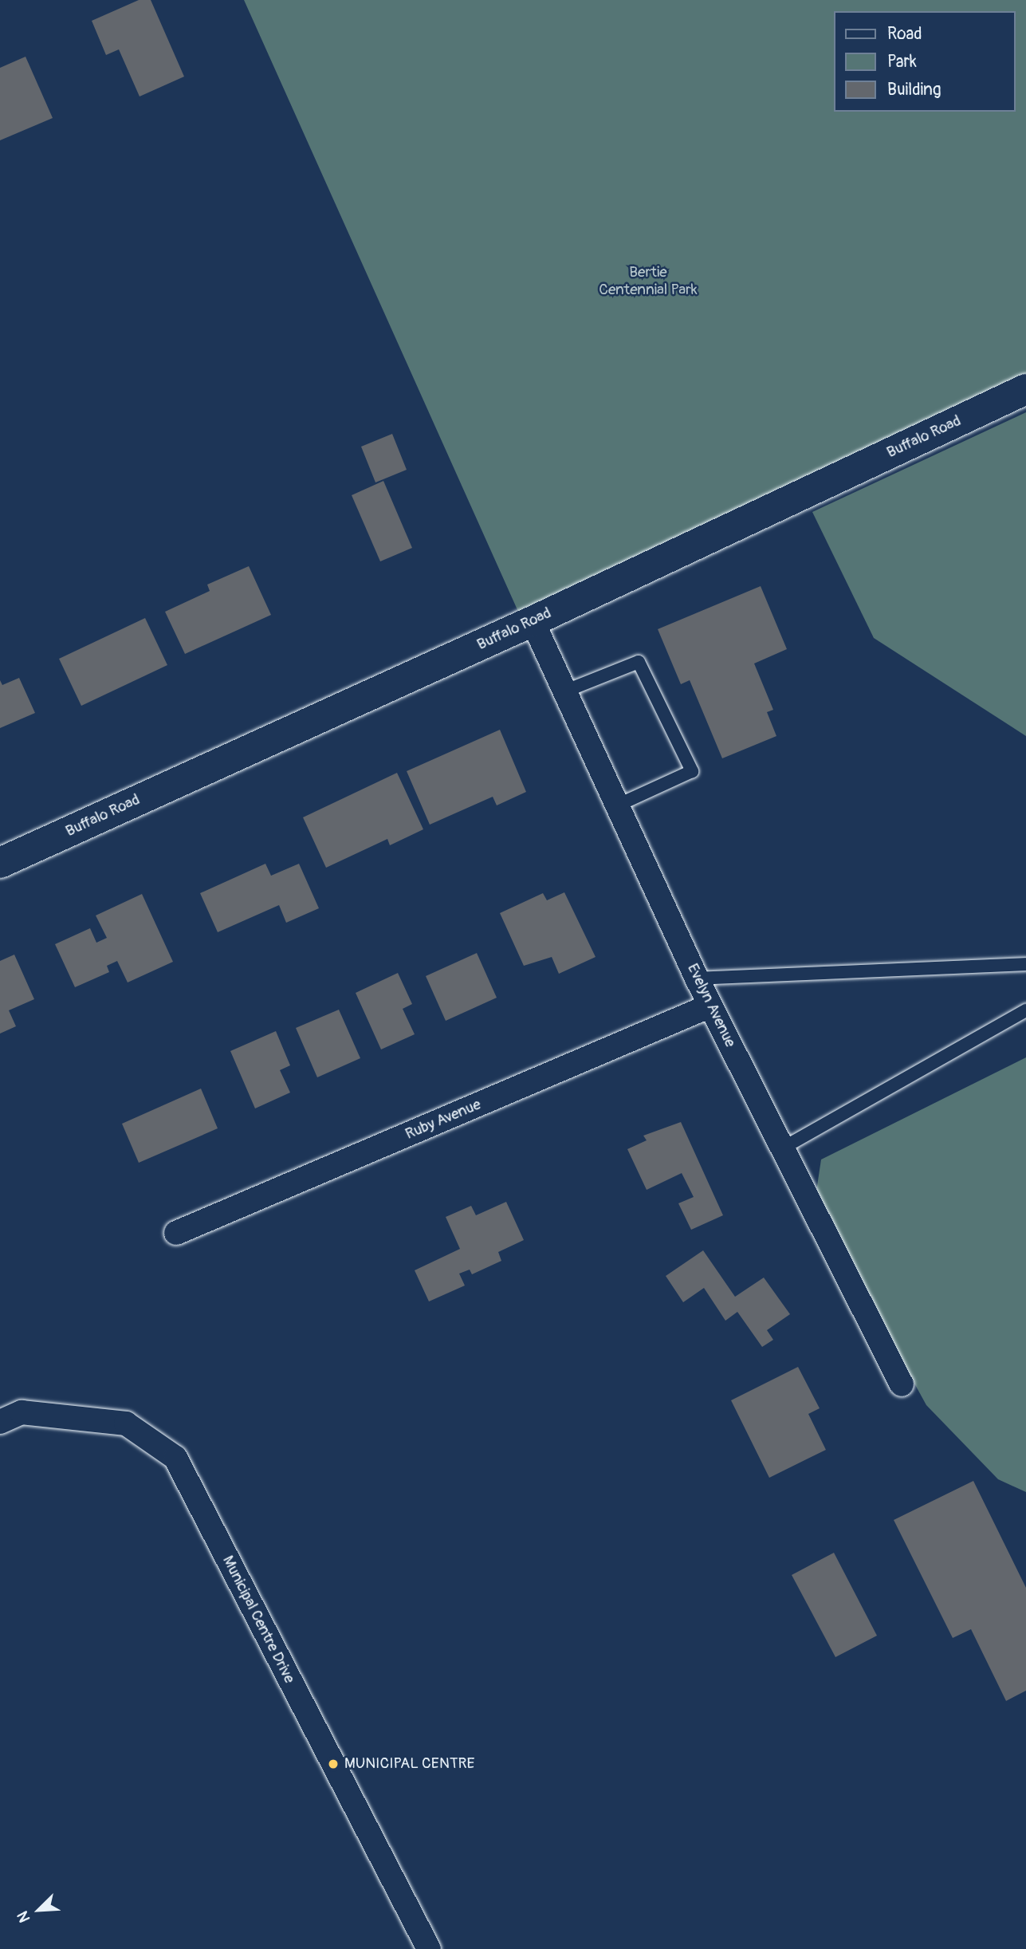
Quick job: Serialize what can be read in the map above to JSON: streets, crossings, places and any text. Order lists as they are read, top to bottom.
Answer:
{
  "streets": {
    "street": [
      "Buffalo Road",
      "Evelyn Avenue",
      "Ruby Avenue",
      "Municipal Centre Drive"
    ]
  },
  "crossings": [
    ["Buffalo Road", "Evelyn Avenue"],
    ["Evelyn Avenue", "Ruby Avenue"]
  ],
  "parks": ["Bertie Centennial Park"],
  "places": ["MUNICIPAL CENTRE"],
  "legend": ["Road", "Park", "Building"],
  "north": "bottom left"
}
